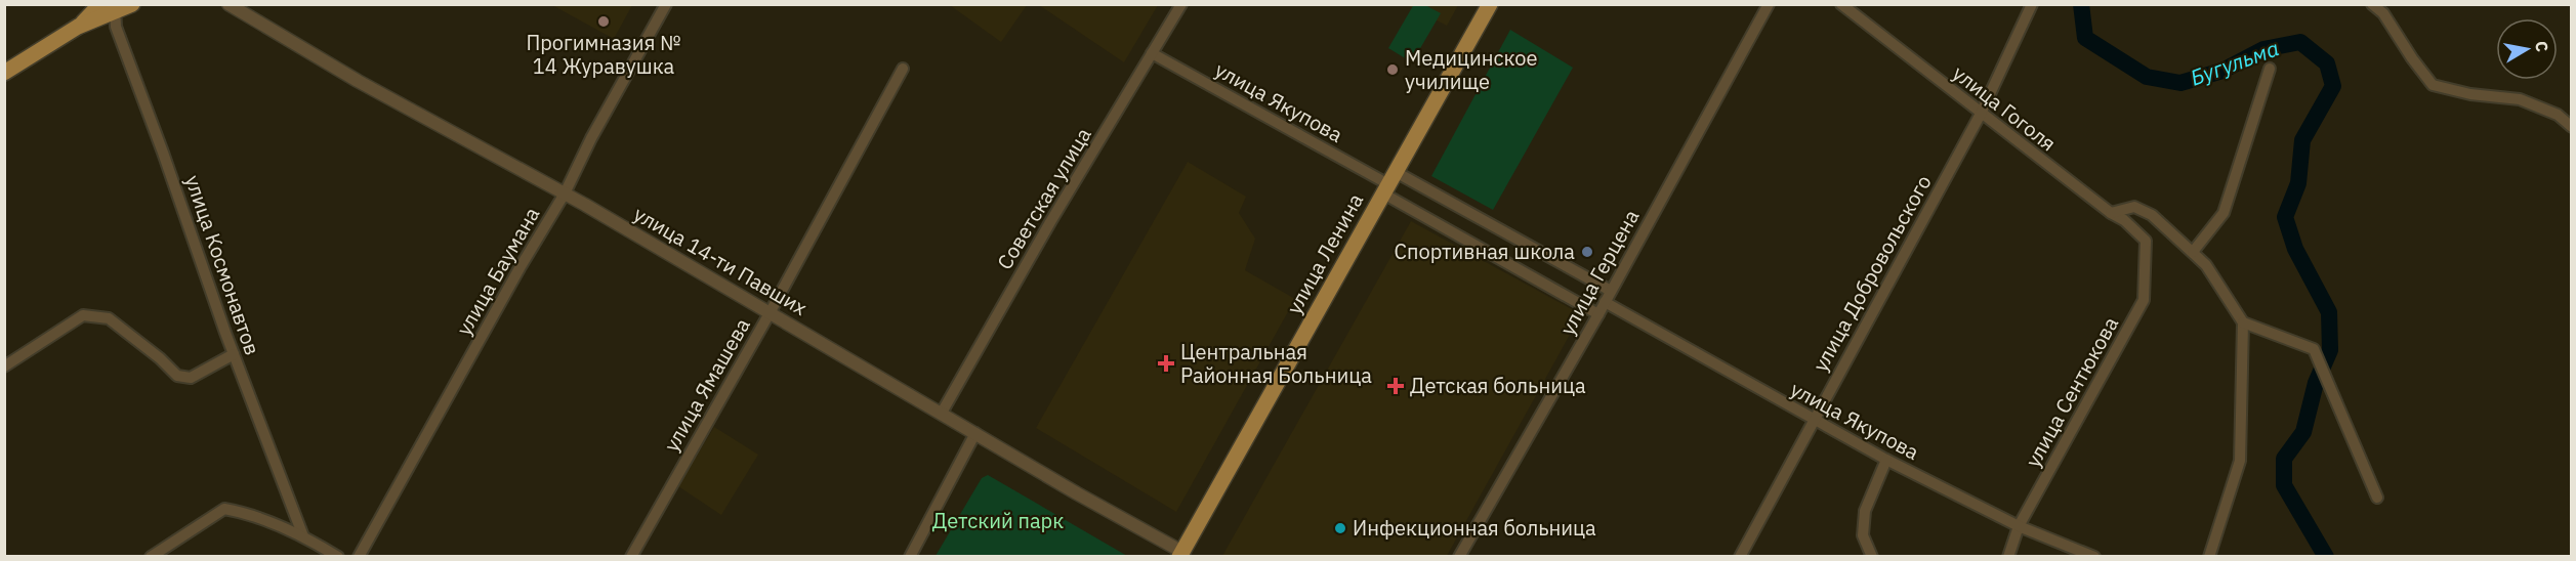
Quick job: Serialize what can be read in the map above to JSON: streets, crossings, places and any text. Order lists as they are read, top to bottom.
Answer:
{
  "streets": {
    "main road": ["улица Ленина"],
    "street": [
      "улица Якупова",
      "улица Гоголя",
      "Советская улица",
      "улица 14-ти Павших",
      "улица Космонавтов",
      "улица Баумана",
      "улица Герцена",
      "улица Добровольского",
      "улица Ямашева",
      "улица Сентюкова"
    ]
  },
  "crossings": [
    ["улица Якупова", "Советская улица"],
    ["улица Якупова", "улица Ленина"],
    ["улица Якупова", "улица Герцена"],
    ["улица Якупова", "улица Добровольского"],
    ["улица Якупова", "улица Сентюкова"],
    ["улица Гоголя", "улица Добровольского"],
    ["улица Гоголя", "улица Сентюкова"],
    ["Советская улица", "улица 14-ти Павших"],
    ["улица Ленина", "улица 14-ти Павших"],
    ["улица 14-ти Павших", "улица Баумана"],
    ["улица 14-ти Павших", "улица Ямашева"]
  ],
  "water": ["Бугульма"],
  "parks": ["Детский парк"],
  "places": {
    "other": [
      "Прогимназия № 14 Журавушка",
      "Медицинское училище",
      "Спортивная школа",
      "Инфекционная больница"
    ],
    "health": ["Центральная Районная Больница", "Детская больница"]
  },
  "north": "right"
}
